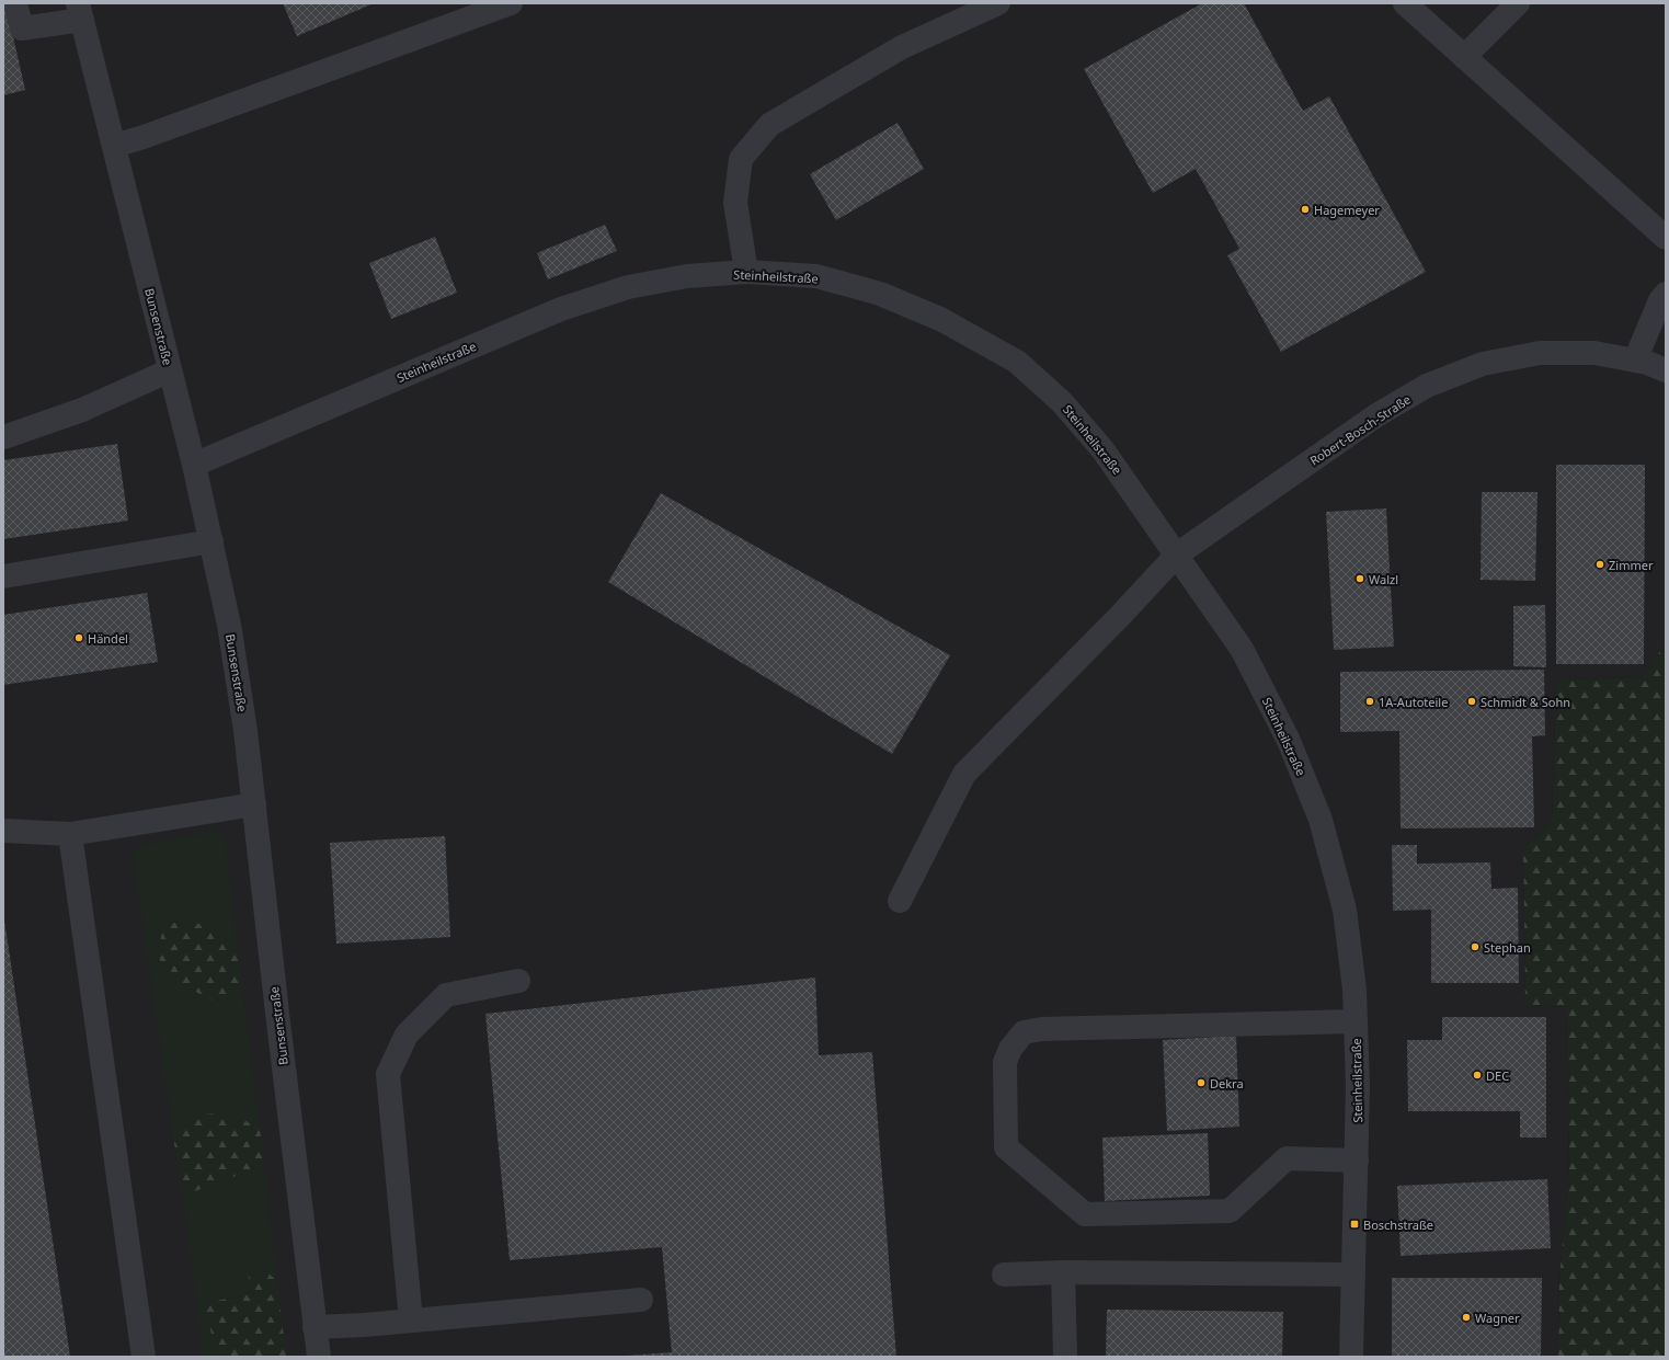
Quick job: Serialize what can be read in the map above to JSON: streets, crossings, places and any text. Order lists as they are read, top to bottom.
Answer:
{
  "streets": {
    "street": ["Steinheilstraße", "Bunsenstraße", "Robert-Bosch-Straße"]
  },
  "crossings": [
    ["Steinheilstraße", "Bunsenstraße"],
    ["Steinheilstraße", "Robert-Bosch-Straße"]
  ],
  "places": {
    "other": [
      "Hagemeyer",
      "Zimmer",
      "Walzl",
      "Händel",
      "1A-Autoteile",
      "Schmidt & Sohn",
      "Stephan",
      "DEC",
      "Dekra",
      "Wagner"
    ],
    "transit": ["Boschstraße"]
  }
}
